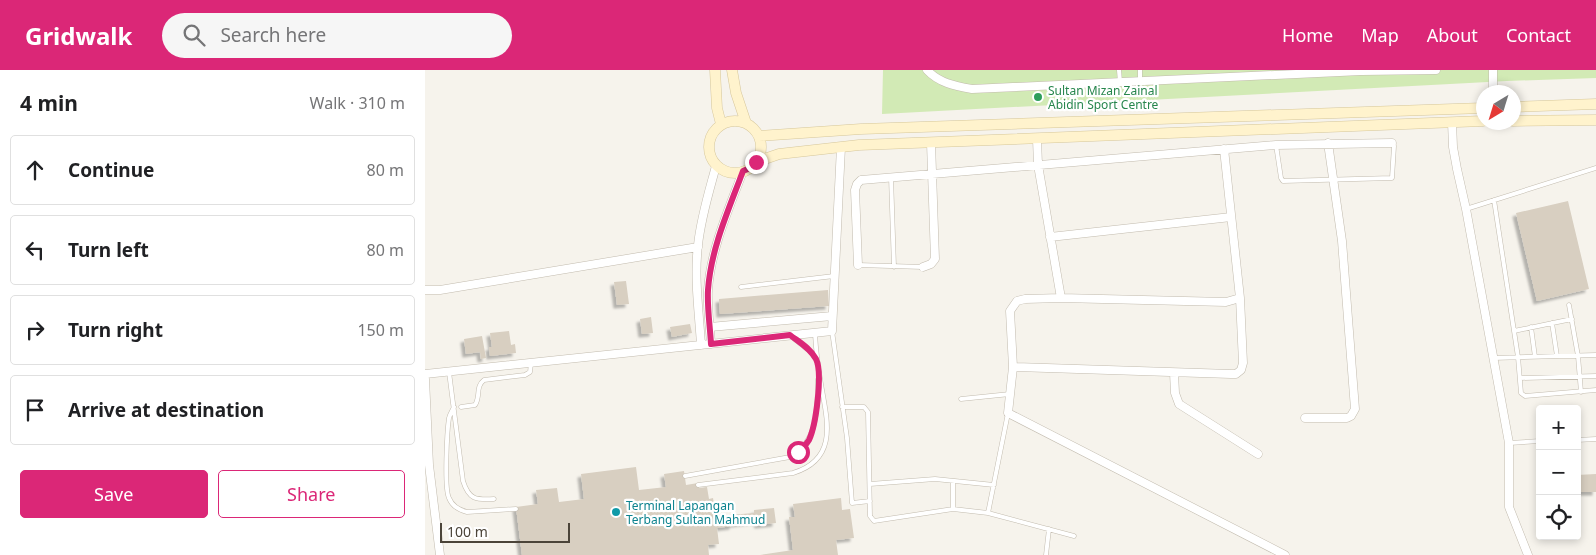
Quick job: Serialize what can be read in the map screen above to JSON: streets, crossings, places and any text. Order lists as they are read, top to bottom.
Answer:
{
  "places": ["Sultan Mizan Zainal Abidin Sport Centre", "Terminal Lapangan Terbang Sultan Mahmud"],
  "scale_bar": "100 m",
  "north": "bottom left",
  "page": {
    "header": "Gridwalk",
    "search": "Search here",
    "nav": [
      "Home",
      "Map",
      "About",
      "Contact"
    ],
    "heading": ["4 min", "Walk · 310 m"],
    "list": [
      ["Continue", "80 m"],
      ["Turn left", "80 m"],
      ["Turn right", "150 m"],
      "Arrive at destination"
    ],
    "map_buttons": ["+", "−"],
    "buttons": ["Save", "Share"],
    "scale": "100 m"
  }
}
